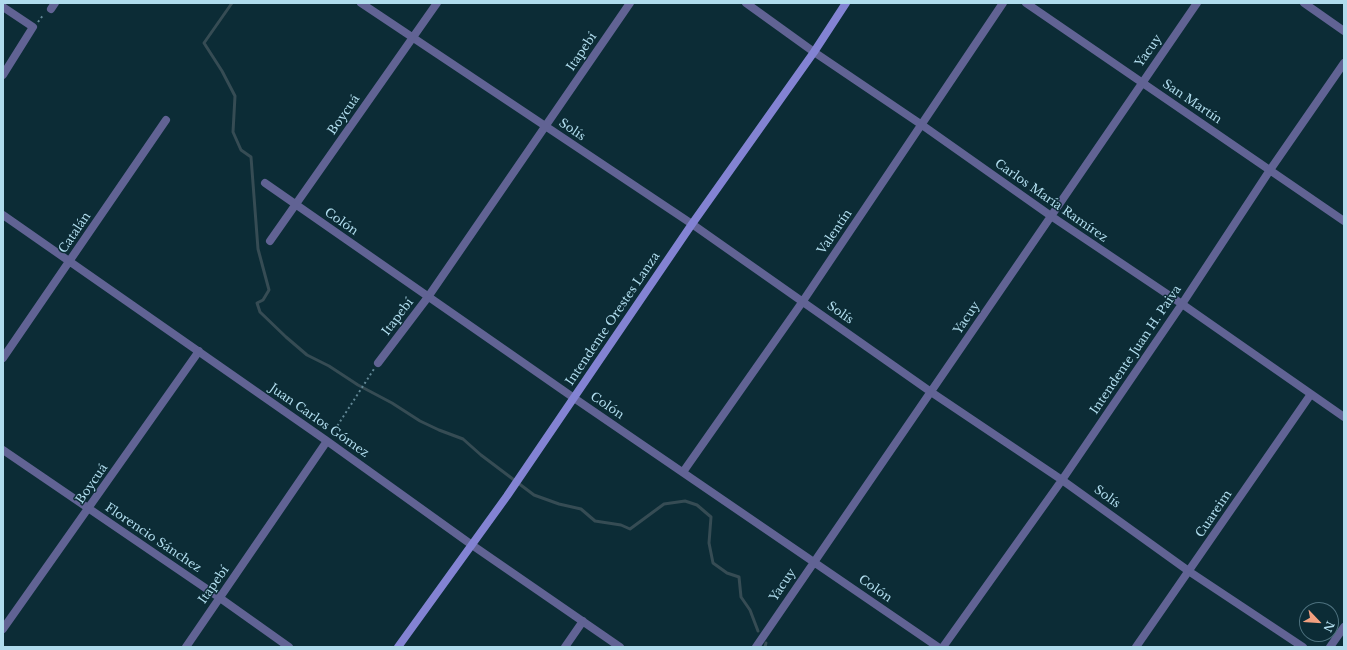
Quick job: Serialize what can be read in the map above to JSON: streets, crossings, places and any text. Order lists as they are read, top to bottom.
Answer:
{
  "streets": {
    "street": [
      "Yacuy",
      "Itapebí",
      "San Martín",
      "Boycuá",
      "Solís",
      "Carlos María Ramírez",
      "Colón",
      "Valentín",
      "Catalán",
      "Intendente Orestes Lanza",
      "Intendente Juan H. Paiva",
      "Juan Carlos Gómez",
      "Cuareim",
      "Florencio Sánchez"
    ]
  },
  "crossings": [
    ["Yacuy", "San Martín"],
    ["Yacuy", "Solís"],
    ["Yacuy", "Carlos María Ramírez"],
    ["Yacuy", "Colón"],
    ["Itapebí", "Solís"],
    ["Itapebí", "Colón"],
    ["Itapebí", "Juan Carlos Gómez"],
    ["Itapebí", "Florencio Sánchez"],
    ["San Martín", "Intendente Juan H. Paiva"],
    ["Boycuá", "Solís"],
    ["Boycuá", "Colón"],
    ["Boycuá", "Juan Carlos Gómez"],
    ["Boycuá", "Florencio Sánchez"],
    ["Solís", "Valentín"],
    ["Solís", "Intendente Orestes Lanza"],
    ["Solís", "Intendente Juan H. Paiva"],
    ["Solís", "Cuareim"],
    ["Carlos María Ramírez", "Valentín"],
    ["Carlos María Ramírez", "Intendente Orestes Lanza"],
    ["Carlos María Ramírez", "Intendente Juan H. Paiva"],
    ["Carlos María Ramírez", "Cuareim"],
    ["Colón", "Valentín"],
    ["Colón", "Intendente Orestes Lanza"],
    ["Catalán", "Juan Carlos Gómez"],
    ["Intendente Orestes Lanza", "Juan Carlos Gómez"]
  ],
  "north": "bottom right"
}
